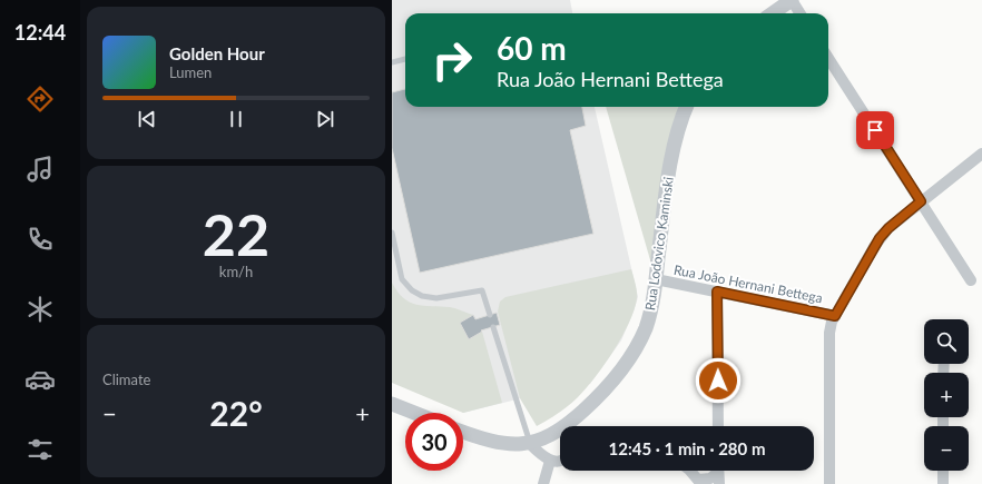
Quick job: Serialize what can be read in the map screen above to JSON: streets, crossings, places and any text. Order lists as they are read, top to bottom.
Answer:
{
  "streets": {
    "street": ["Rua Lodovico Kaminski", "Rua João Hernani Bettega"]
  },
  "crossings": [
    ["Rua Lodovico Kaminski", "Rua João Hernani Bettega"]
  ],
  "page": {
    "tabs": "12:44",
    "turn": ["60 m", "Rua João Hernani Bettega"],
    "song": ["Golden Hour", "Lumen"],
    "tile": [
      ["22", "km/h"],
      "Climate"
    ],
    "map_buttons": ["+", "−"],
    "heat": ["−", "22°", "+"],
    "limit": "30",
    "trip": "12:45 · 1 min · 280 m"
  }
}
